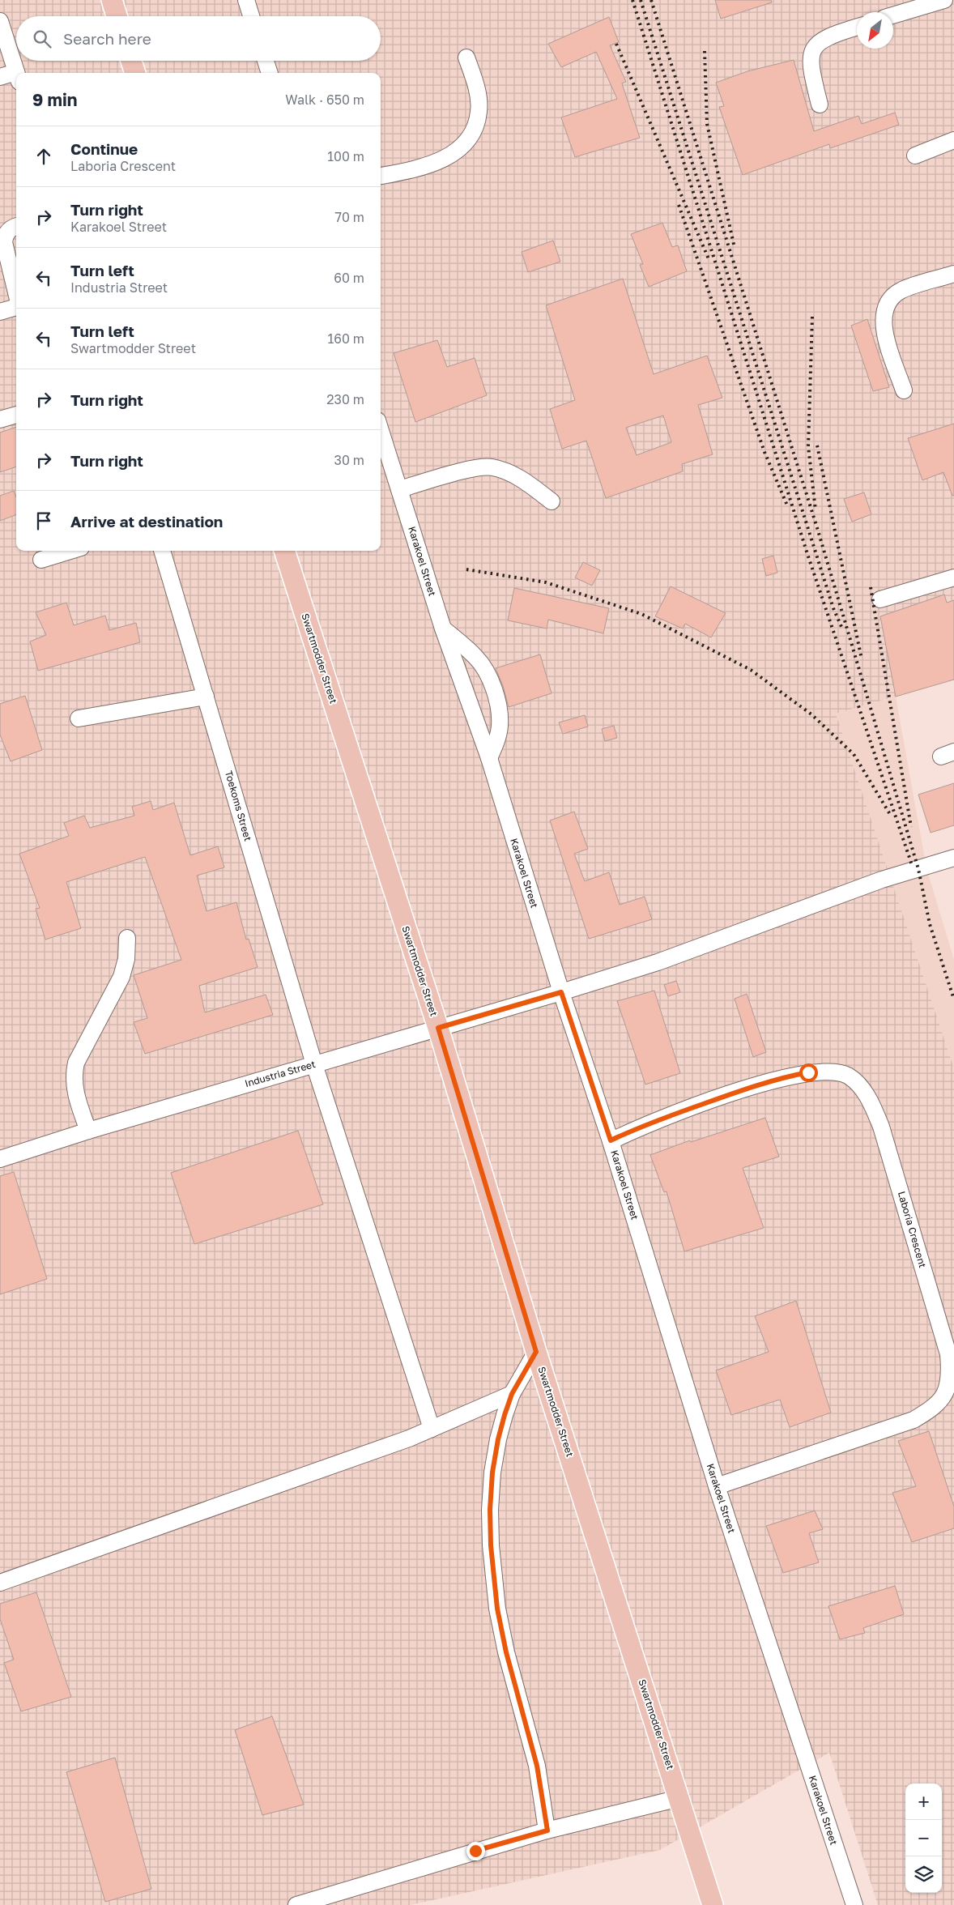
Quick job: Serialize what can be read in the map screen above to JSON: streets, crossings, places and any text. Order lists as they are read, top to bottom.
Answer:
{
  "streets": {
    "main road": ["Swartmodder Street"],
    "street": [
      "Karakoel Street",
      "Toekoms Street",
      "Industria Street",
      "Laboria Crescent"
    ]
  },
  "crossings": [
    ["Karakoel Street", "Industria Street"],
    ["Karakoel Street", "Laboria Crescent"],
    ["Swartmodder Street", "Industria Street"],
    ["Toekoms Street", "Industria Street"]
  ],
  "north": "bottom left",
  "page": {
    "search": "Search here",
    "heading": ["9 min", "Walk · 650 m"],
    "list": [
      ["Continue", "Laboria Crescent", "100 m"],
      ["Turn right", "Karakoel Street", "70 m"],
      ["Turn left", "Industria Street", "60 m"],
      ["Turn left", "Swartmodder Street", "160 m"],
      ["Turn right", "230 m"],
      ["Turn right", "30 m"],
      "Arrive at destination"
    ],
    "map_buttons": ["+", "−"]
  }
}
